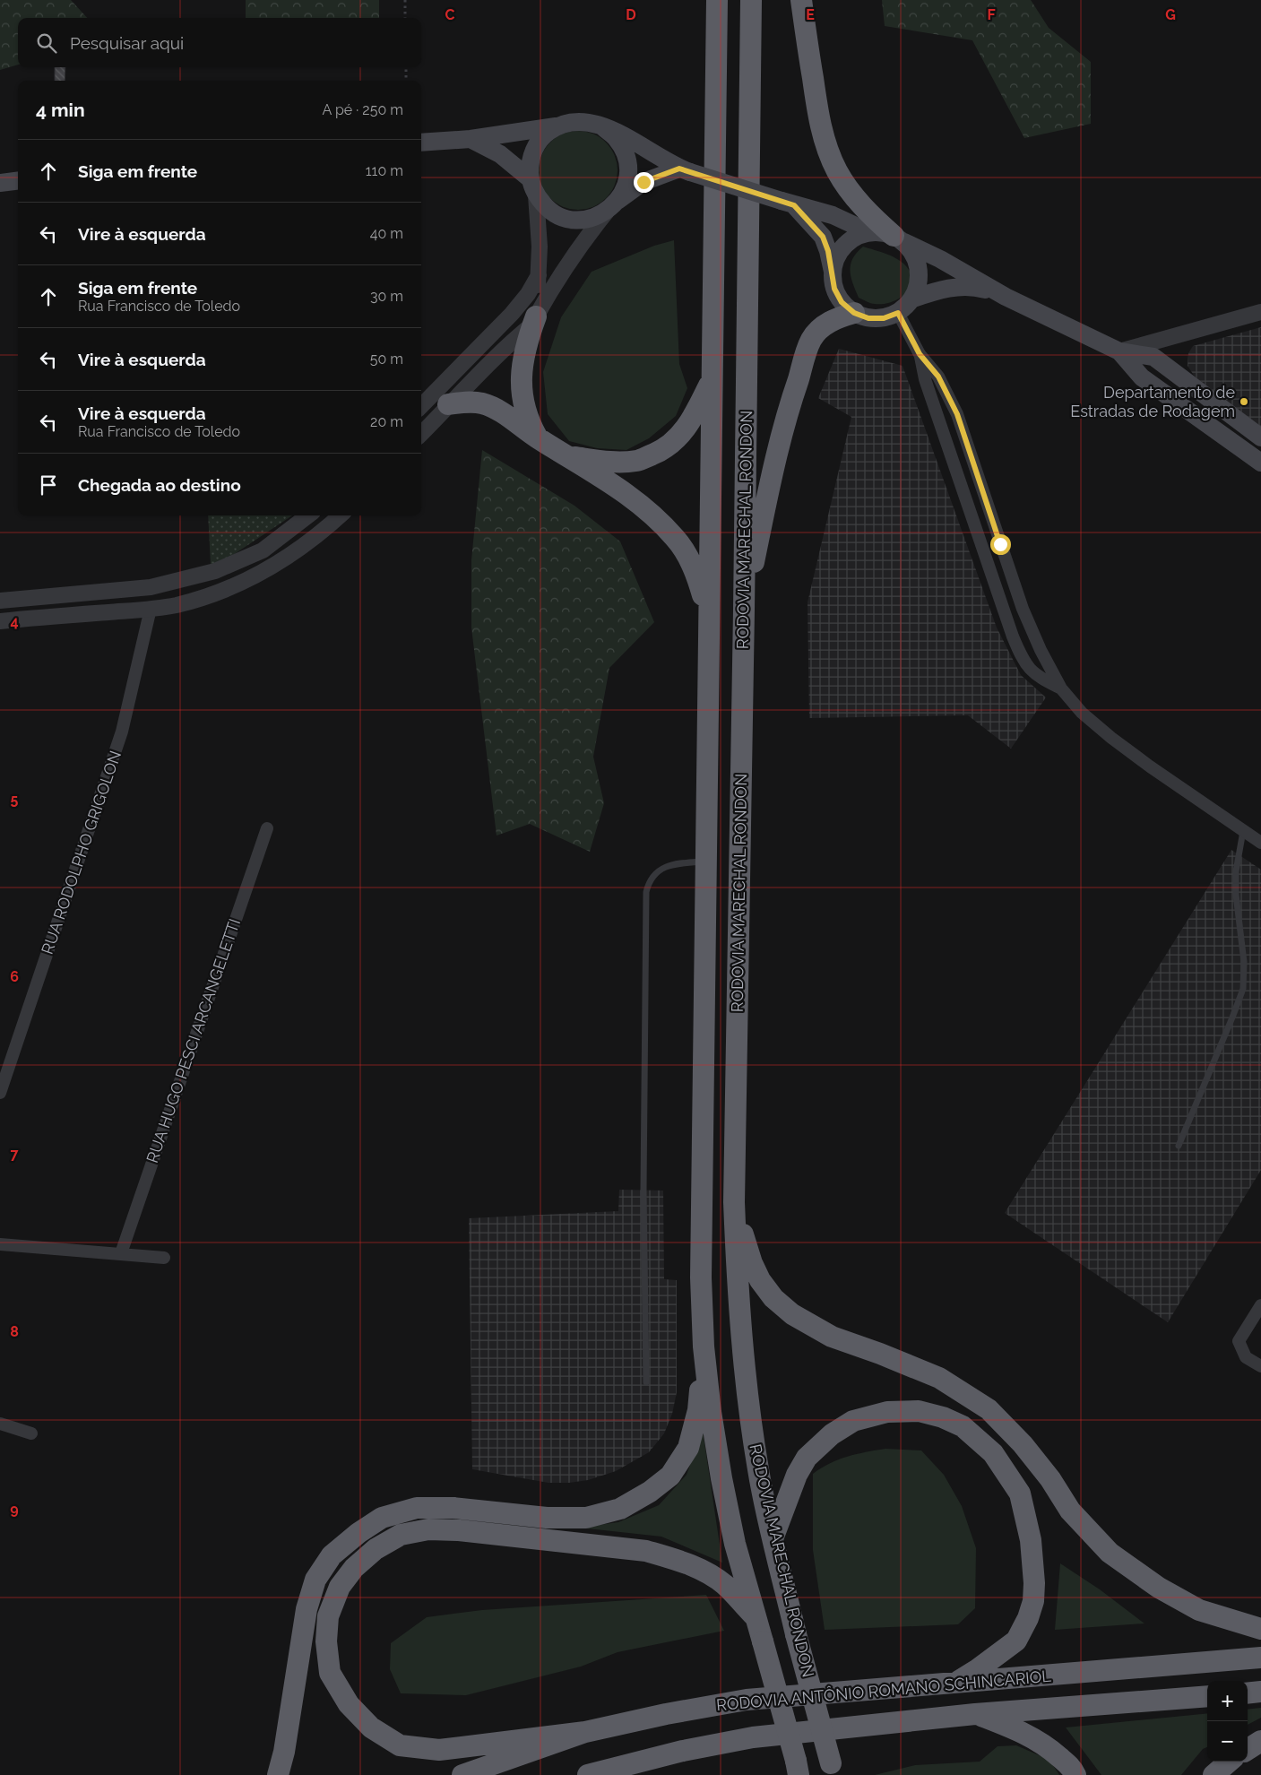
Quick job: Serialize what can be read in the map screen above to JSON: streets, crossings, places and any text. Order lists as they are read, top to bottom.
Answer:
{
  "streets": {
    "highway": ["RODOVIA MARECHAL RONDON", "RODOVIA ANTÔNIO ROMANO SCHINCARIOL"],
    "street": ["RUA RODOLPHO GRIGOLON", "RUA HUGO PESCI ARCANGELETTI"]
  },
  "places": ["Departamento de Estradas de Rodagem"],
  "page": {
    "search": "Pesquisar aqui",
    "heading": ["4 min", "A pé · 250 m"],
    "list": [
      ["Siga em frente", "110 m"],
      ["Vire à esquerda", "40 m"],
      ["Siga em frente", "Rua Francisco de Toledo", "30 m"],
      ["Vire à esquerda", "50 m"],
      ["Vire à esquerda", "Rua Francisco de Toledo", "20 m"],
      "Chegada ao destino"
    ],
    "map_buttons": ["+", "−"]
  },
  "grid": {
    "columns": [
      "C",
      "D",
      "E",
      "F",
      "G"
    ],
    "rows": [
      "4",
      "5",
      "6",
      "7",
      "8",
      "9"
    ]
  }
}
